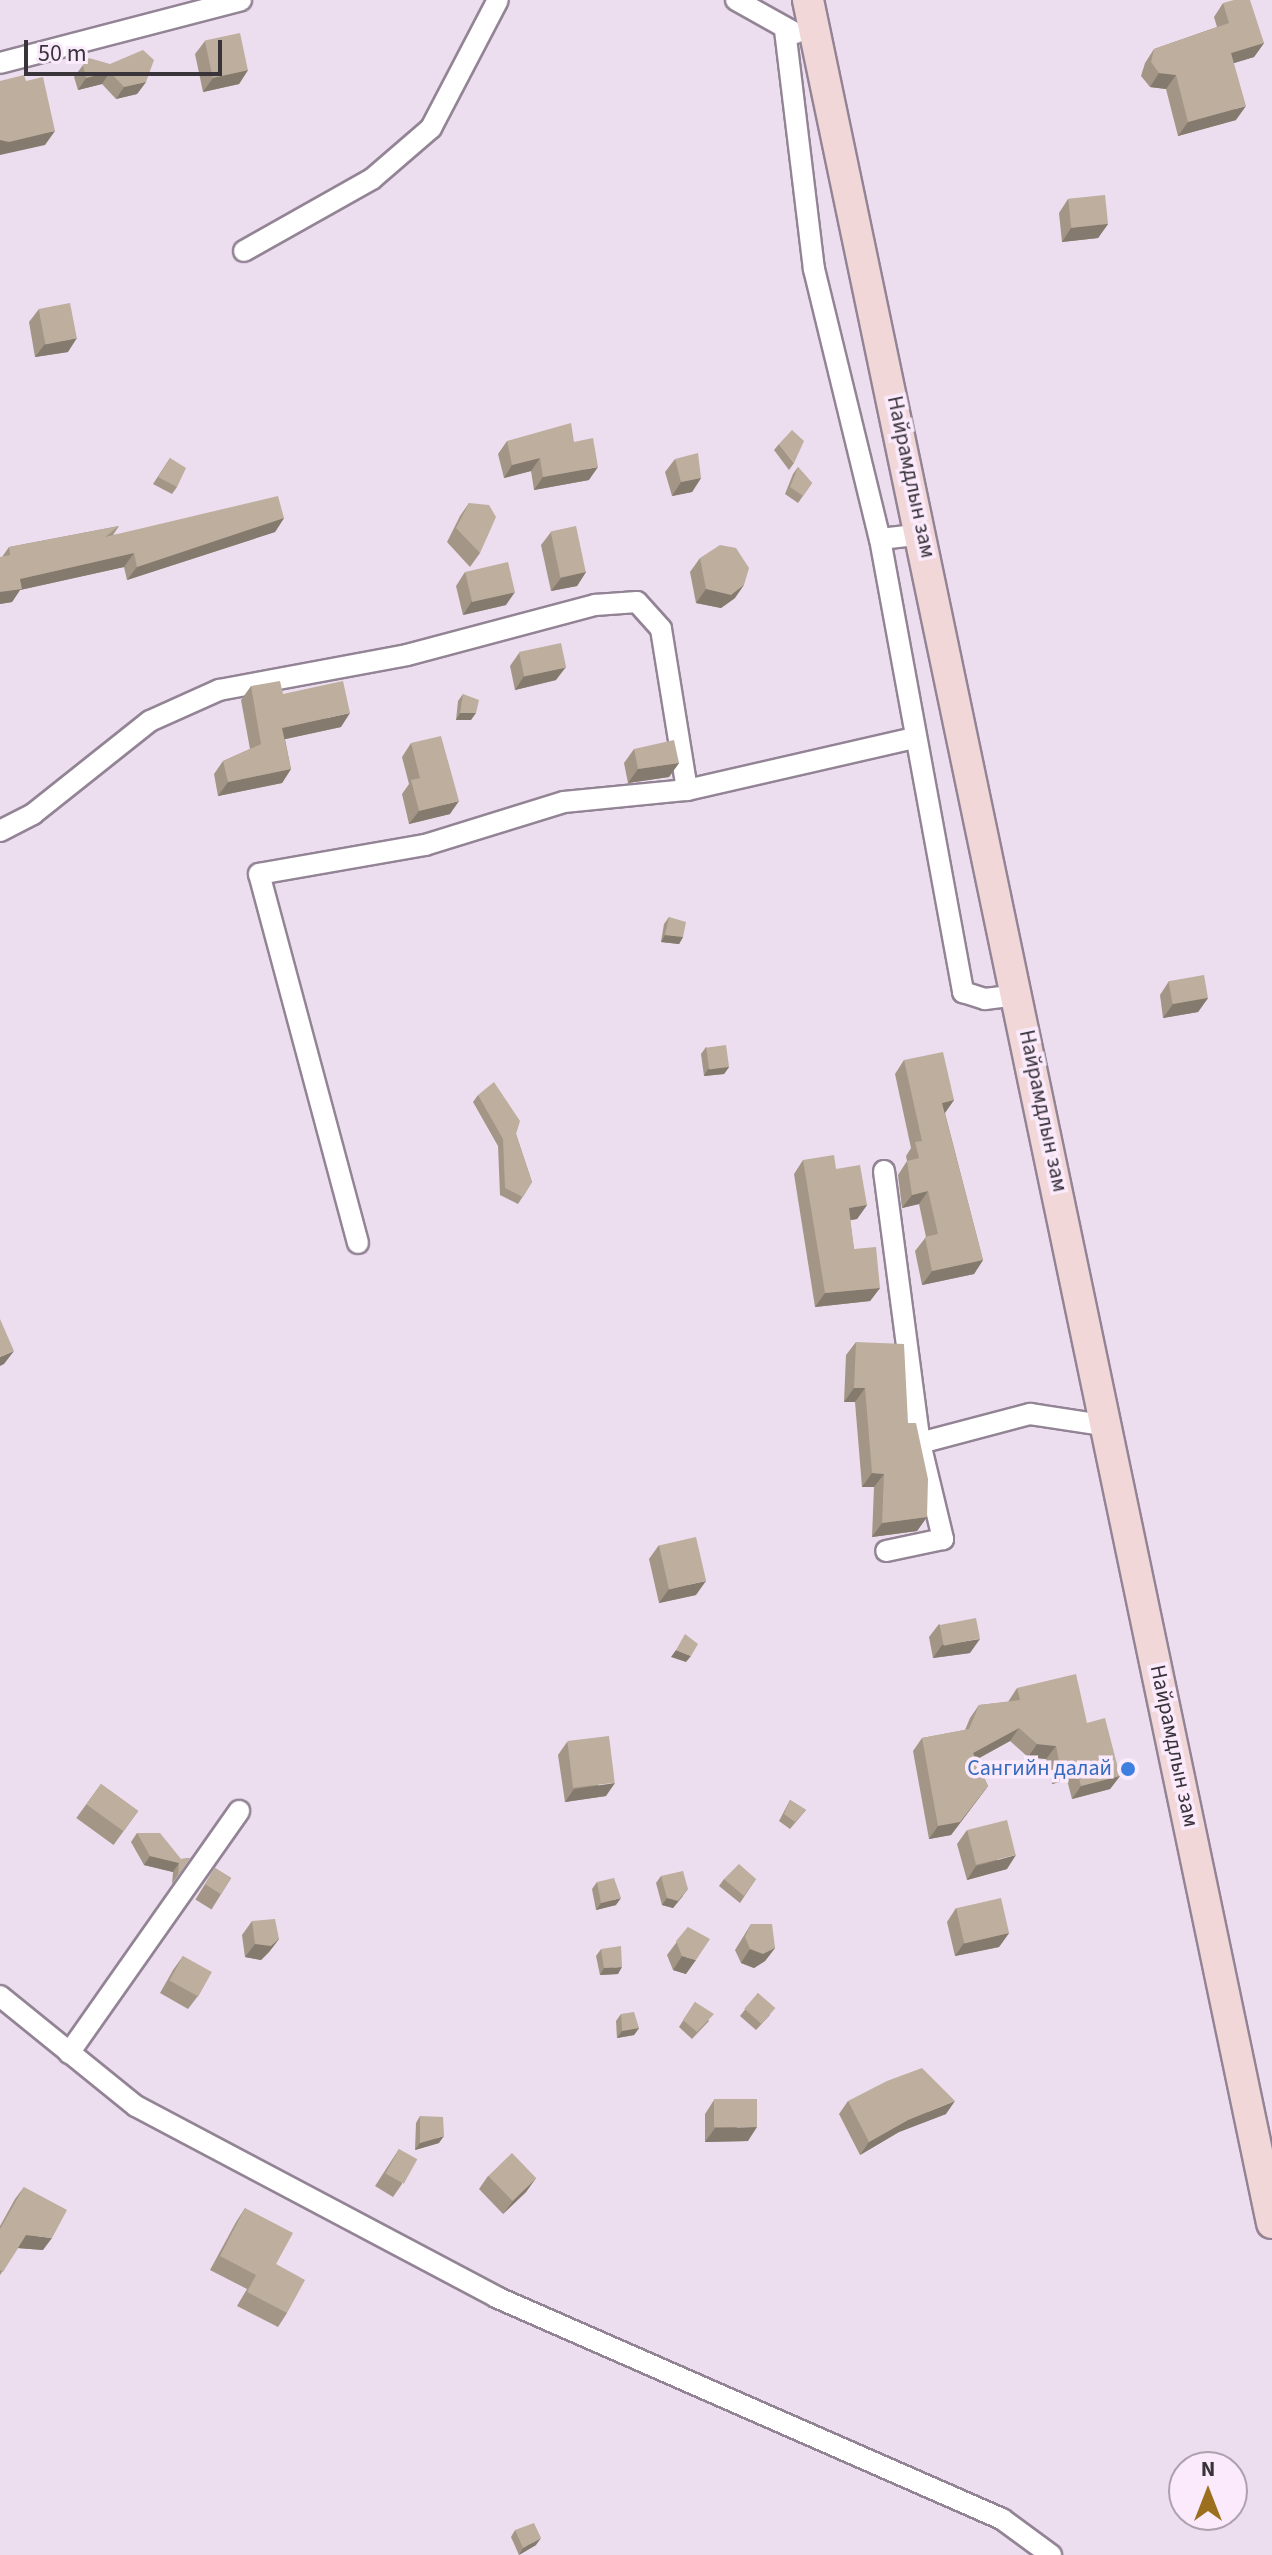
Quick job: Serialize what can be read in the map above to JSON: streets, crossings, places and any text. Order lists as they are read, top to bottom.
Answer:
{
  "streets": {
    "main road": ["Найрамдлын зам"]
  },
  "places": ["Сангийн далай"],
  "scale_bar": "50 m",
  "north": "top"
}
